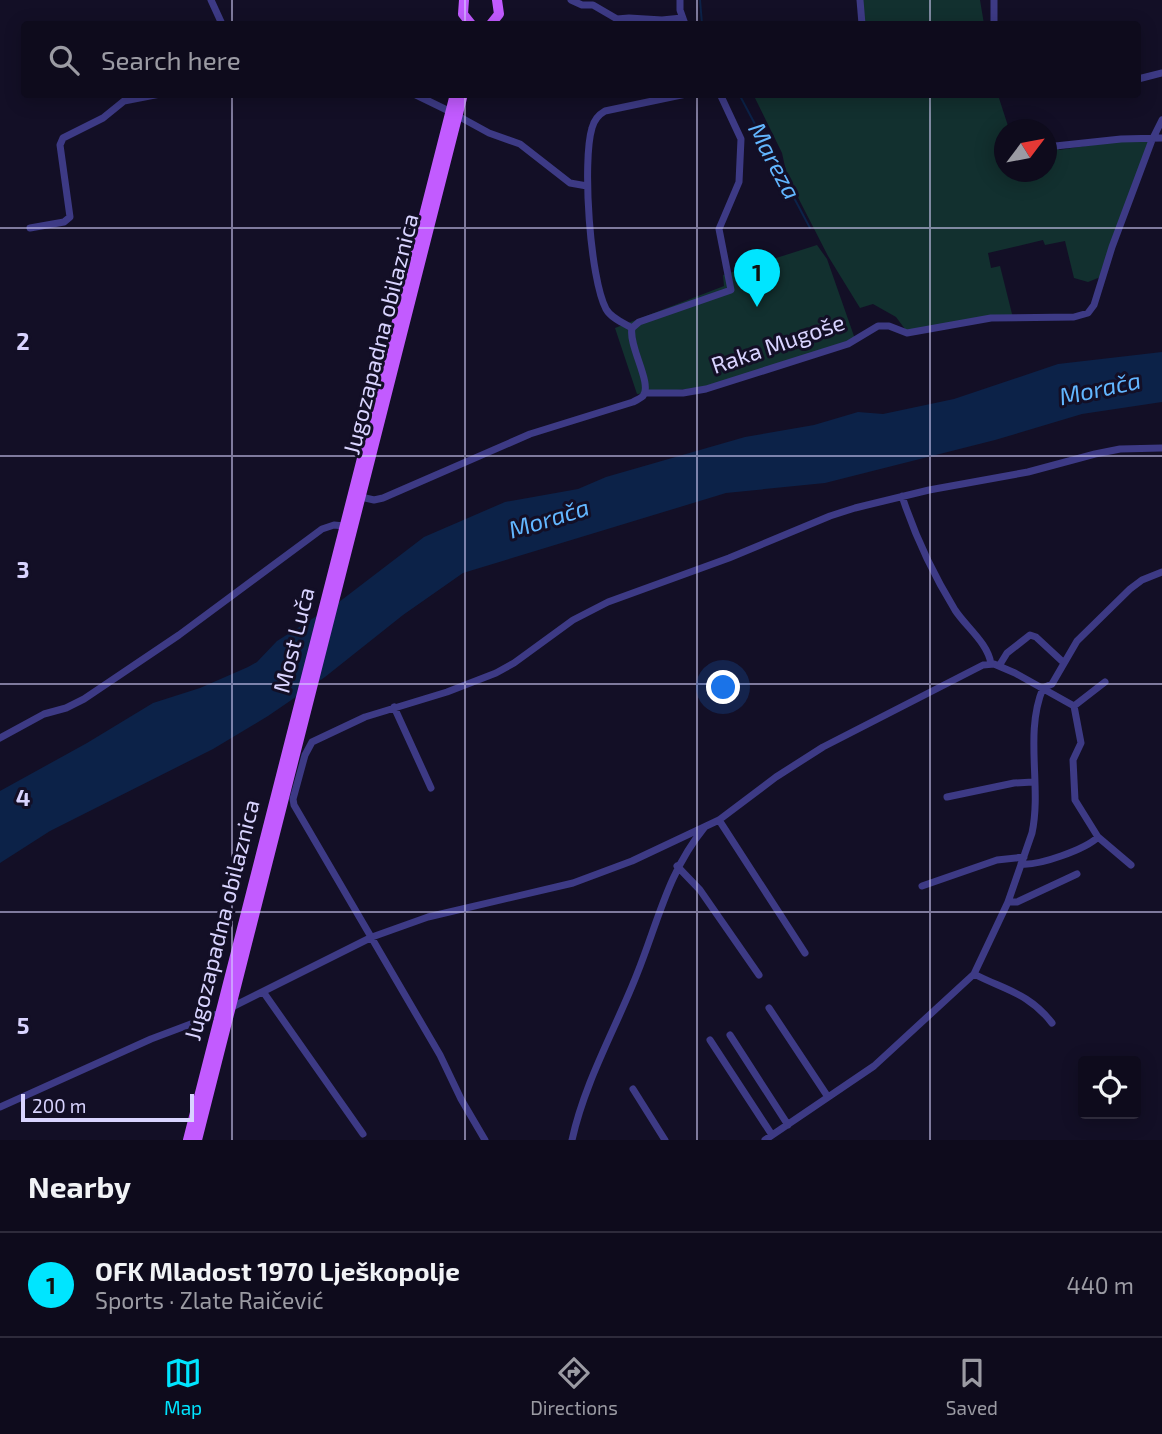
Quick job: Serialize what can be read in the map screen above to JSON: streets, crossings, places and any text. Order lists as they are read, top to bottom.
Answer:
{
  "streets": {
    "main road": ["Jugozapadna obilaznica", "Most Luča"],
    "street": ["Raka Mugoše"]
  },
  "crossings": [
    ["Jugozapadna obilaznica", "Most Luča"]
  ],
  "water": ["Mareza", "Morača"],
  "scale_bar": "200 m",
  "north": "top right",
  "page": {
    "search": "Search here",
    "pins": "1",
    "scale": "200 m",
    "heading": "Nearby",
    "list": [
      {
        "mark": "1",
        "name": "OFK Mladost 1970 Lješkopolje",
        "note": "Sports · Zlate Raičević",
        "value": "440 m"
      }
    ],
    "nav": ["Map", "Directions", "Saved"]
  },
  "grid": {
    "rows": [
      "2",
      "3",
      "4",
      "5"
    ]
  }
}
